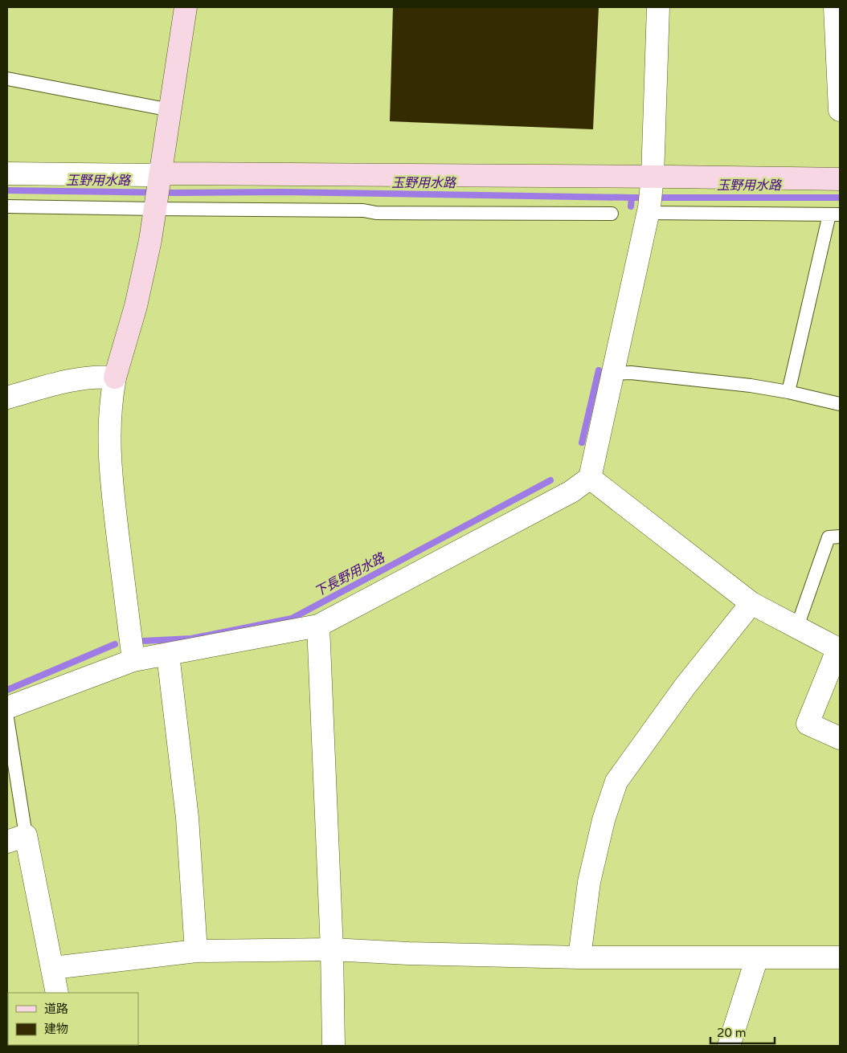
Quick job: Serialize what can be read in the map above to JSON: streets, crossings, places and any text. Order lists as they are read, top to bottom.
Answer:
{
  "water": ["玉野用水路", "下長野用水路"],
  "legend": ["道路", "建物"],
  "scale_bar": "20 m"
}
